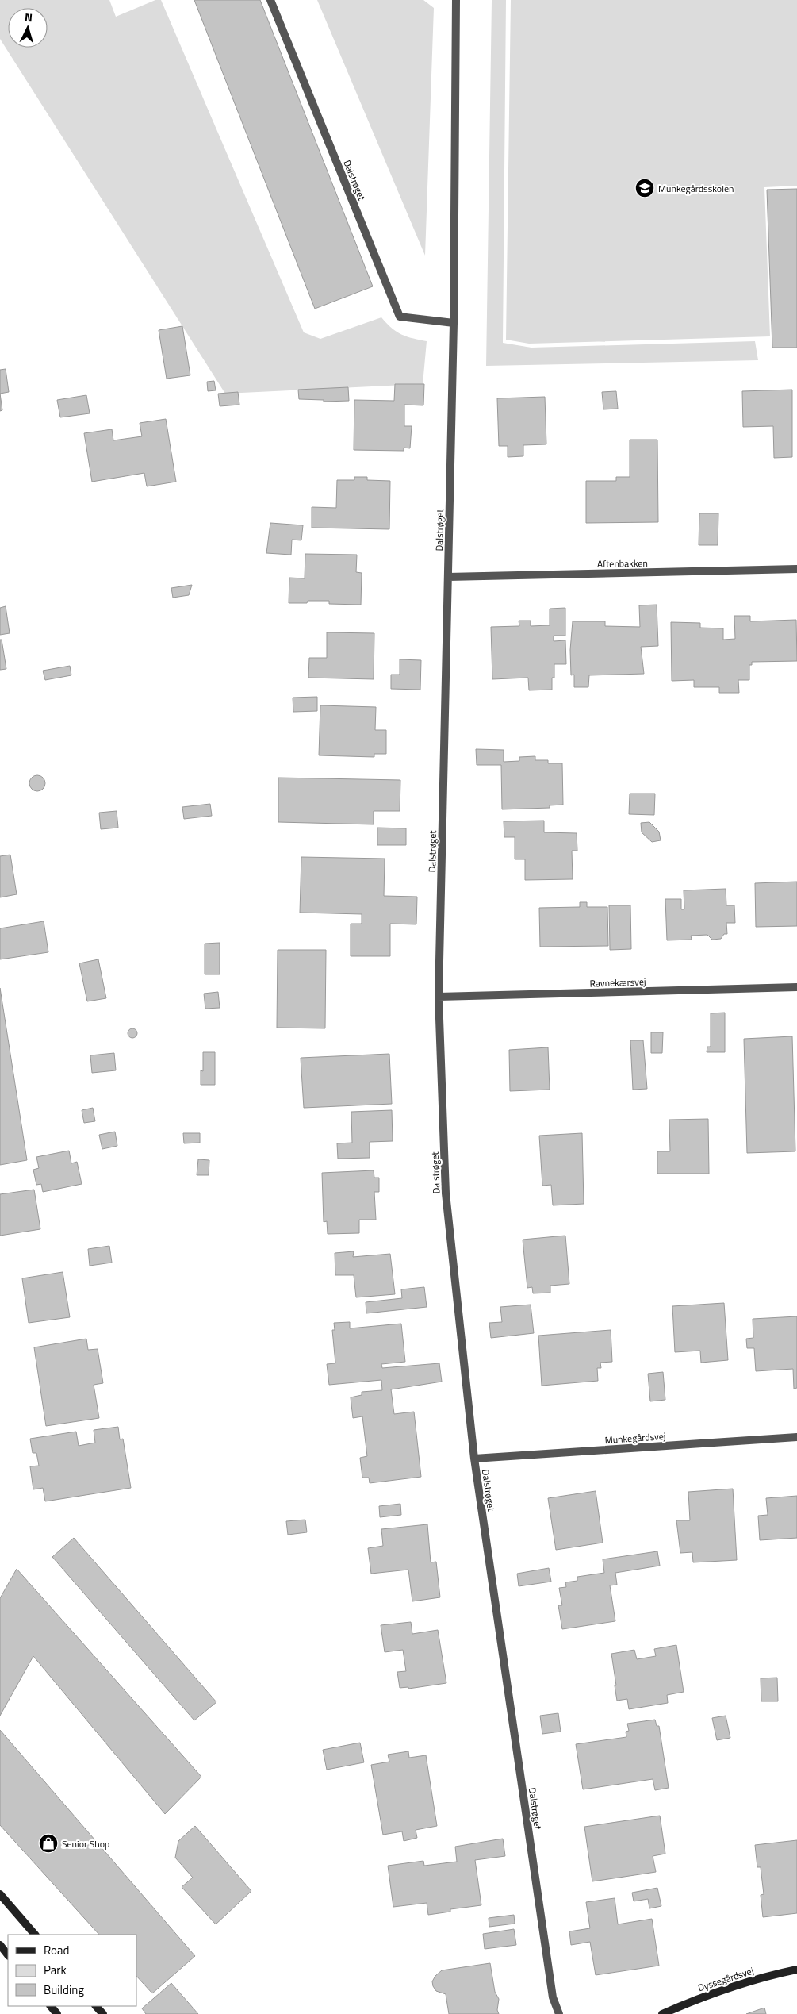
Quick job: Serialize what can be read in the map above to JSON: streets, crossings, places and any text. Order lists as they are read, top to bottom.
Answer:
{
  "streets": {
    "street": [
      "Dalstrøget",
      "Aftenbakken",
      "Ravnekærsvej",
      "Munkegårdsvej",
      "Dyssegårdsvej"
    ]
  },
  "crossings": [
    ["Dalstrøget", "Aftenbakken"],
    ["Dalstrøget", "Ravnekærsvej"],
    ["Dalstrøget", "Munkegårdsvej"]
  ],
  "places": {
    "school or university": ["Munkegårdsskolen"],
    "shop": ["Senior Shop"]
  },
  "legend": ["Road", "Park", "Building"],
  "north": "top"
}
